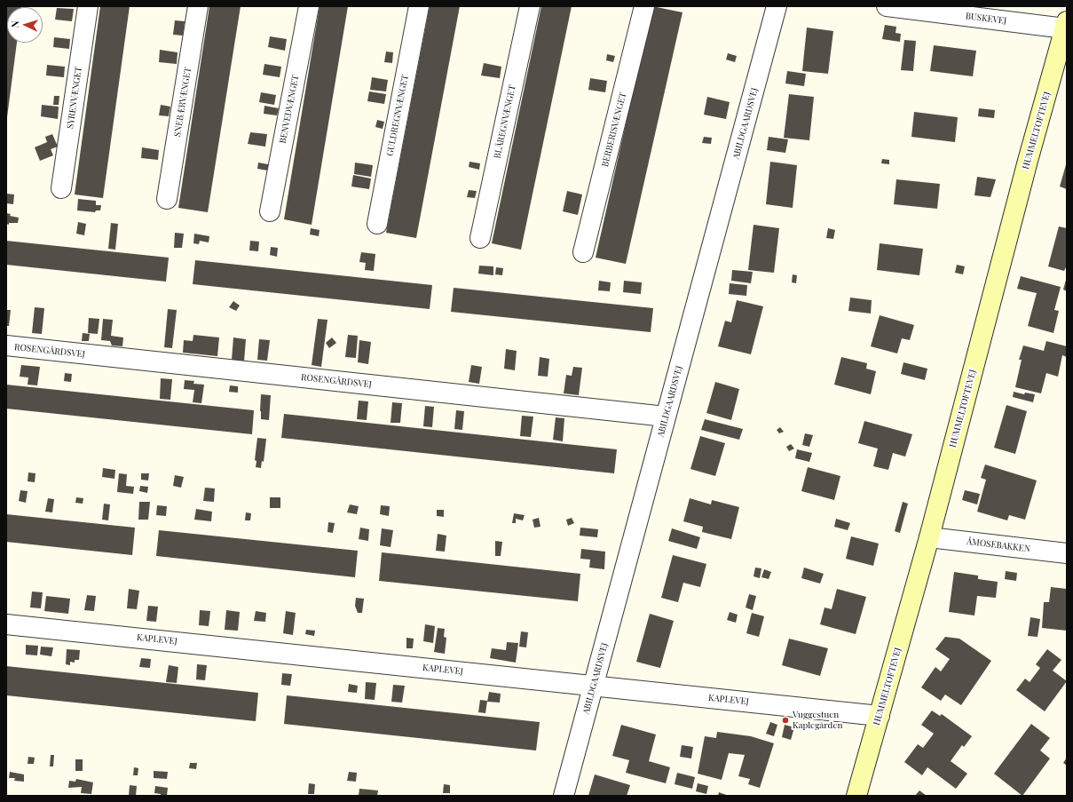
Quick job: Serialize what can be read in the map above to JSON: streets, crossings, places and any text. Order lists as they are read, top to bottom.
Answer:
{
  "streets": {
    "street": [
      "BUSKEVEJ",
      "SYRENVÆNGET",
      "SNEBÆRVÆNGET",
      "BENVEDVÆNGET",
      "GULDREGNVÆNGET",
      "BLÅREGNVÆNGET",
      "ABILDGAARDSVEJ",
      "BERBERISVÆNGET",
      "HUMMELTOFTEVEJ",
      "ROSENGÅRDSVEJ",
      "ÅMOSEBAKKEN",
      "KAPLEVEJ"
    ]
  },
  "crossings": [
    ["BUSKEVEJ", "HUMMELTOFTEVEJ"],
    ["ABILDGAARDSVEJ", "ROSENGÅRDSVEJ"],
    ["ABILDGAARDSVEJ", "KAPLEVEJ"],
    ["HUMMELTOFTEVEJ", "ÅMOSEBAKKEN"],
    ["HUMMELTOFTEVEJ", "KAPLEVEJ"]
  ],
  "places": ["Vuggestuen Kaplegården"],
  "north": "left"
}
